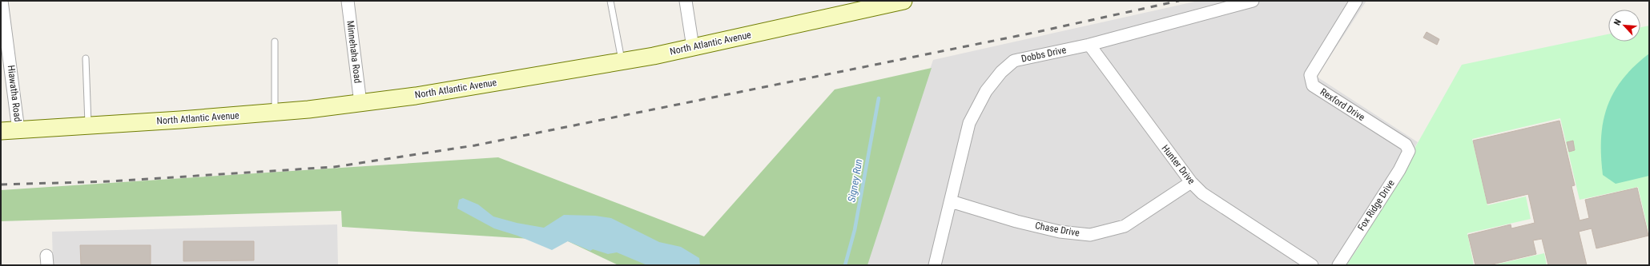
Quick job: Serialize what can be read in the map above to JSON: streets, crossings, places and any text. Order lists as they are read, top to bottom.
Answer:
{
  "streets": {
    "street": [
      "North Atlantic Avenue",
      "Minnehaha Road",
      "Dobbs Drive",
      "Hiawatha Road",
      "Rexford Drive",
      "Hunter Drive",
      "Fox Ridge Drive",
      "Chase Drive"
    ]
  },
  "crossings": [
    ["North Atlantic Avenue", "Minnehaha Road"],
    ["North Atlantic Avenue", "Hiawatha Road"],
    ["Dobbs Drive", "Hunter Drive"],
    ["Dobbs Drive", "Chase Drive"],
    ["Rexford Drive", "Fox Ridge Drive"],
    ["Hunter Drive", "Chase Drive"]
  ],
  "water": ["Signey Run"],
  "north": "top left"
}
